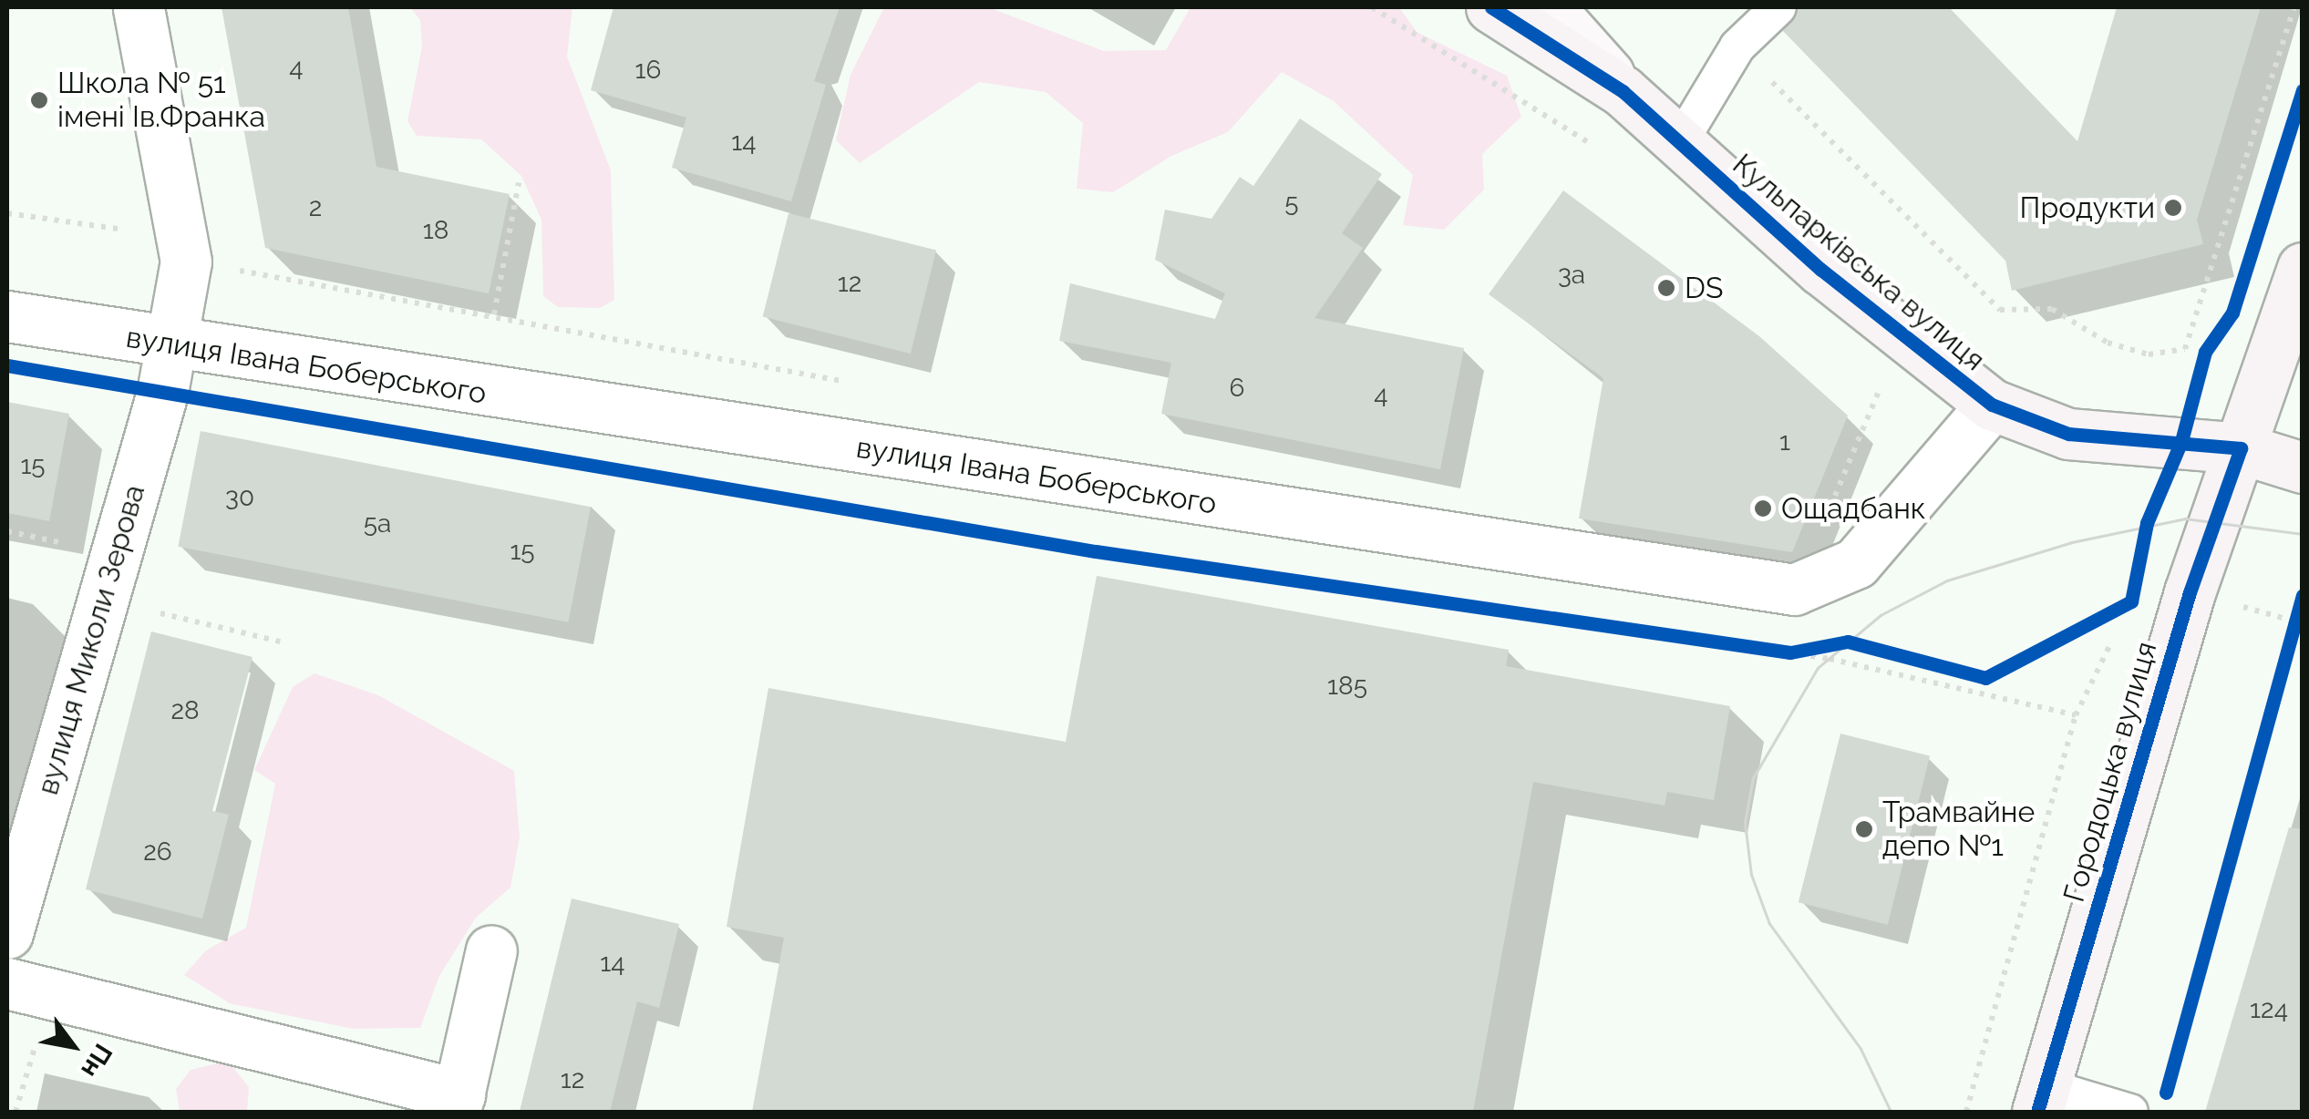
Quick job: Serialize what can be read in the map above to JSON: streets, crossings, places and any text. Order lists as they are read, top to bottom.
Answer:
{
  "streets": {
    "main road": ["Кульпарківська вулиця", "Городоцька вулиця"],
    "street": ["вулиця Івана Боберського", "вулиця Миколи Зерова"]
  },
  "crossings": [
    ["Кульпарківська вулиця", "вулиця Івана Боберського"],
    ["Кульпарківська вулиця", "Городоцька вулиця"],
    ["вулиця Івана Боберського", "вулиця Миколи Зерова"]
  ],
  "places": [
    "Школа № 51 імені Ів.Франка",
    "Продукти",
    "DS",
    "Ощадбанк",
    "Трамвайне депо №1"
  ],
  "house_numbers": [
    "4",
    "16",
    "14",
    "5",
    "2",
    "18",
    "3а",
    "12",
    "6",
    "4",
    "1",
    "15",
    "30",
    "5а",
    "15",
    "185",
    "28",
    "26",
    "14",
    "124",
    "12"
  ],
  "north": "bottom right"
}
